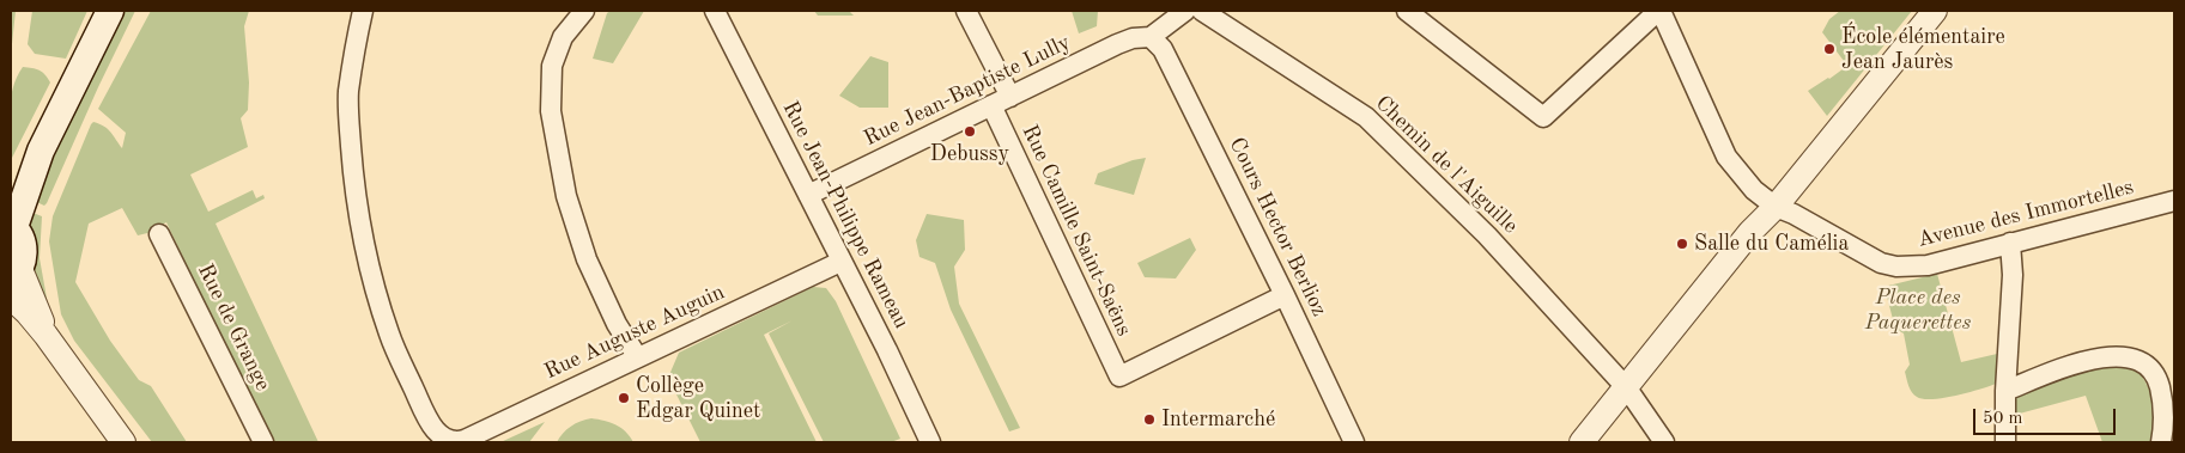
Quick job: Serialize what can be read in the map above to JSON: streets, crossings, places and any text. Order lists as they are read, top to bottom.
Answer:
{
  "streets": {
    "street": [
      "Rue Jean-Baptiste Lully",
      "Chemin de l'Aiguille",
      "Avenue des Immortelles",
      "Rue Jean-Philippe Rameau",
      "Cours Hector Berlioz",
      "Rue Camille Saint-Saëns",
      "Rue de Grange",
      "Rue Auguste Auguin"
    ]
  },
  "crossings": [
    ["Rue Jean-Baptiste Lully", "Rue Jean-Philippe Rameau"],
    ["Rue Jean-Baptiste Lully", "Cours Hector Berlioz"],
    ["Rue Jean-Baptiste Lully", "Rue Camille Saint-Saëns"],
    ["Rue Jean-Philippe Rameau", "Rue Auguste Auguin"],
    ["Cours Hector Berlioz", "Rue Camille Saint-Saëns"]
  ],
  "parks": ["Place des Paquerettes"],
  "places": [
    "École élémentaire Jean Jaurès",
    "Debussy",
    "Salle du Camélia",
    "Collège Edgar Quinet",
    "Intermarché"
  ],
  "scale_bar": "50 m"
}
